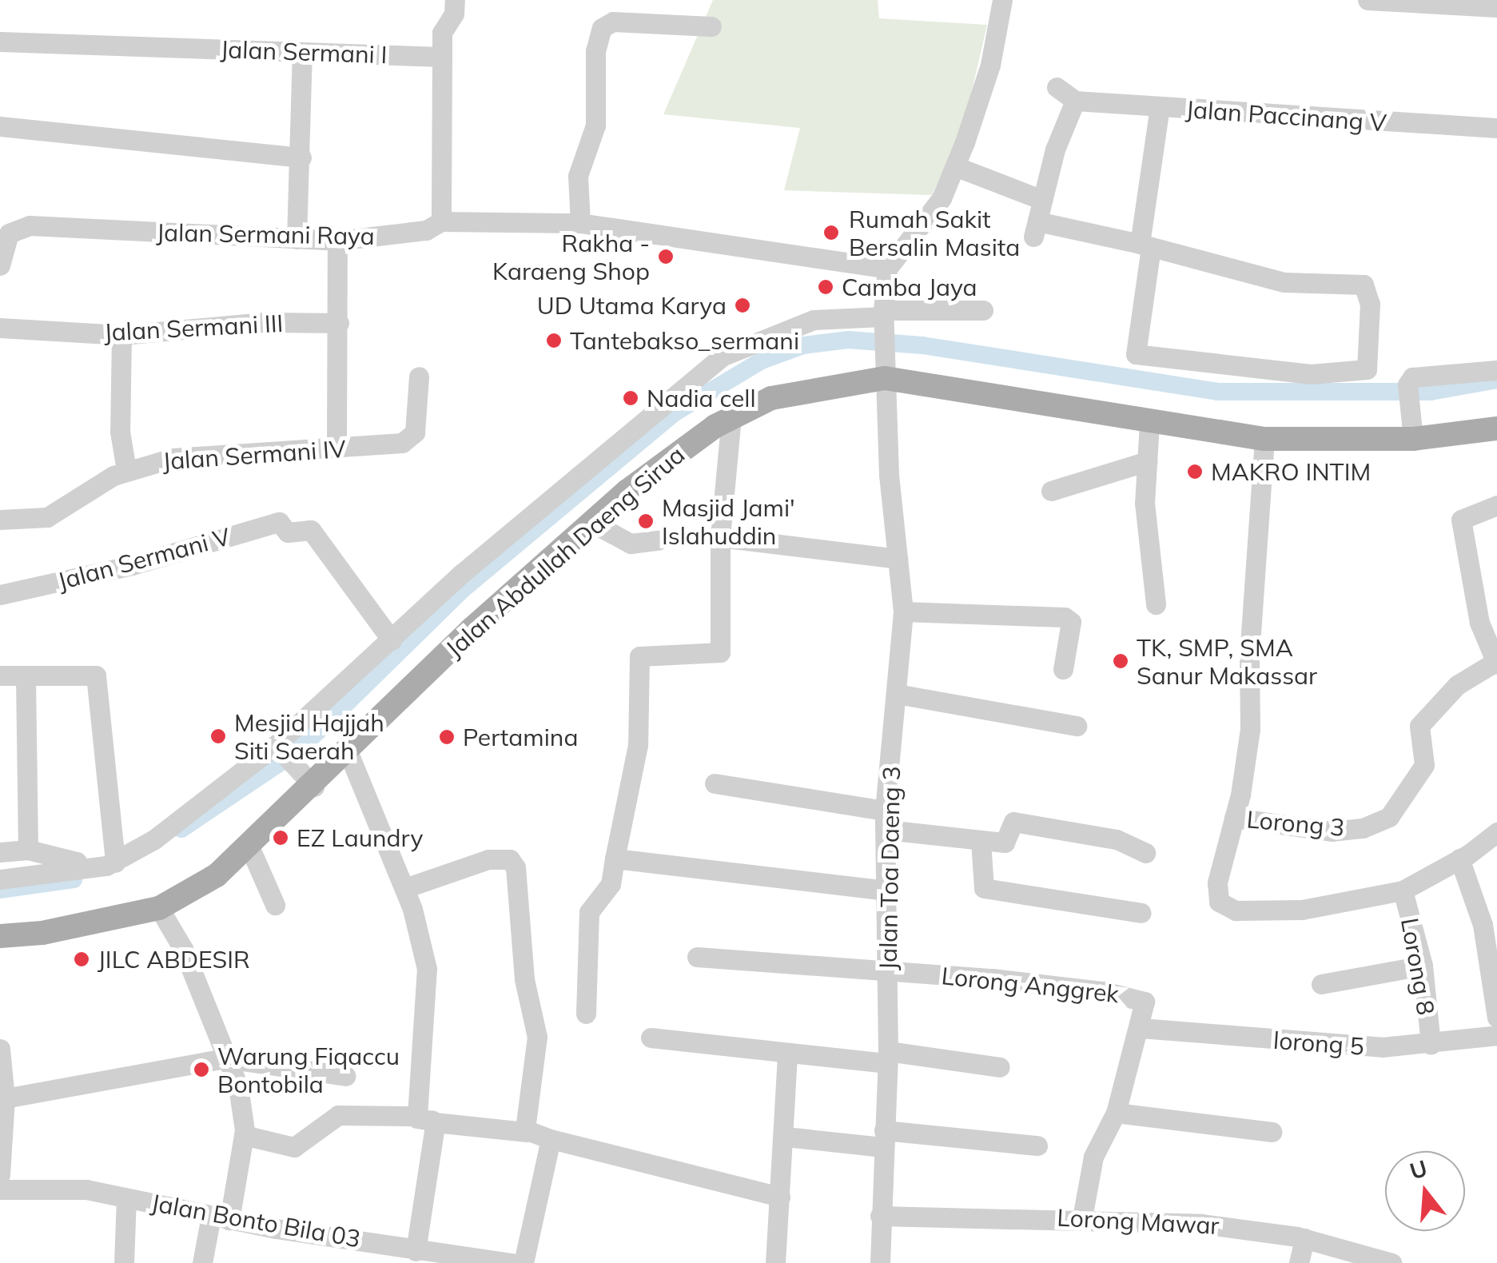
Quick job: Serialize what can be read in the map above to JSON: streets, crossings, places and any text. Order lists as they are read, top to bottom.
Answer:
{
  "streets": {
    "main road": ["Jalan Abdullah Daeng Sirua"],
    "street": [
      "Jalan Sermani I",
      "Jalan Paccinang V",
      "Jalan Sermani Raya",
      "Jalan Sermani III",
      "Jalan Sermani IV",
      "Jalan Sermani V",
      "Lorong 3",
      "Jalan Toa Daeng 3",
      "Lorong 8",
      "Lorong Anggrek",
      "lorong 5",
      "Jalan Bonto Bila 03",
      "Lorong Mawar"
    ]
  },
  "crossings": [
    ["Jalan Sermani Raya", "Jalan Toa Daeng 3"],
    ["Jalan Abdullah Daeng Sirua", "Jalan Toa Daeng 3"],
    ["Jalan Toa Daeng 3", "Lorong Anggrek"],
    ["Jalan Toa Daeng 3", "Lorong Mawar"],
    ["Lorong 8", "lorong 5"],
    ["Lorong Anggrek", "lorong 5"]
  ],
  "places": [
    "Rumah Sakit Bersalin Masita",
    "Rakha - Karaeng Shop",
    "Camba Jaya",
    "UD Utama Karya",
    "Tantebakso_sermani",
    "Nadia cell",
    "MAKRO INTIM",
    "Masjid Jami' Islahuddin",
    "TK, SMP, SMA Sanur Makassar",
    "Mesjid Hajjah Siti Saerah",
    "Pertamina",
    "EZ Laundry",
    "JILC ABDESIR",
    "Warung Fiqaccu Bontobila"
  ],
  "north": "top"
}
